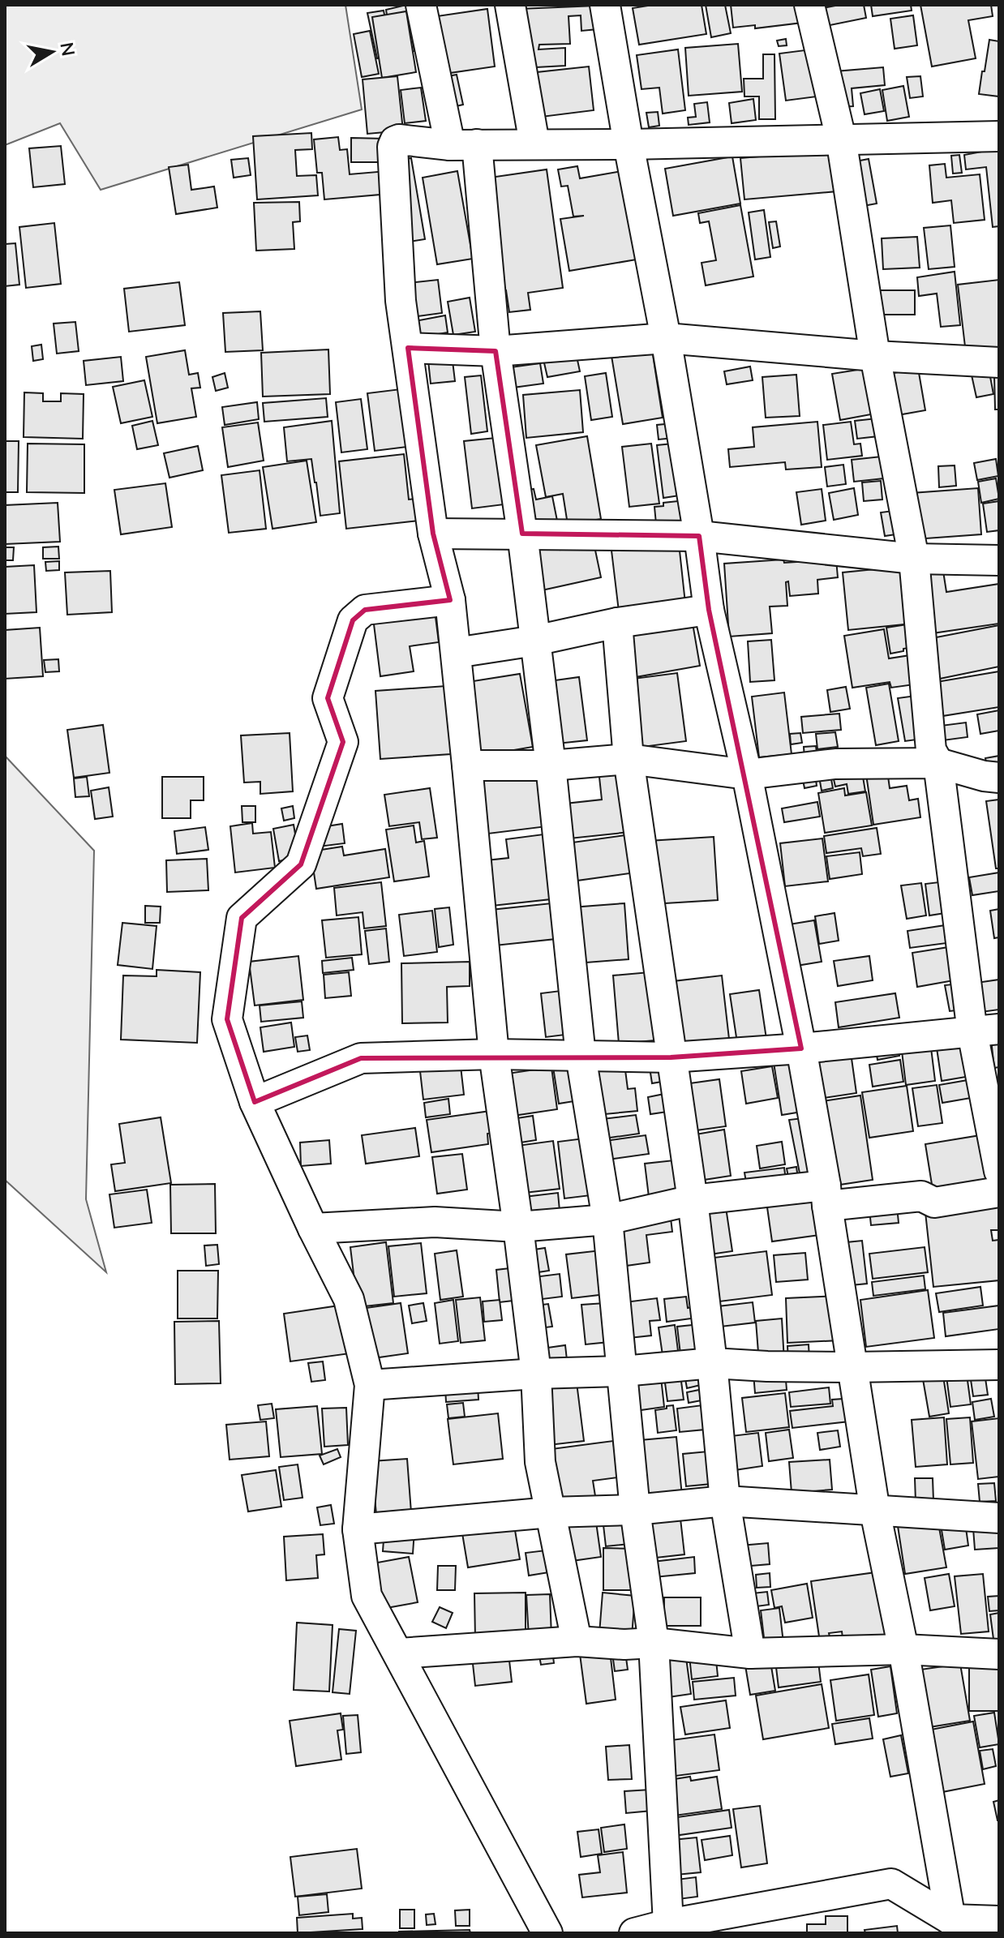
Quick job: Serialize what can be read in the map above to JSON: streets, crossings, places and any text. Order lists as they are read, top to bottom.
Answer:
{
  "north": "right"
}
